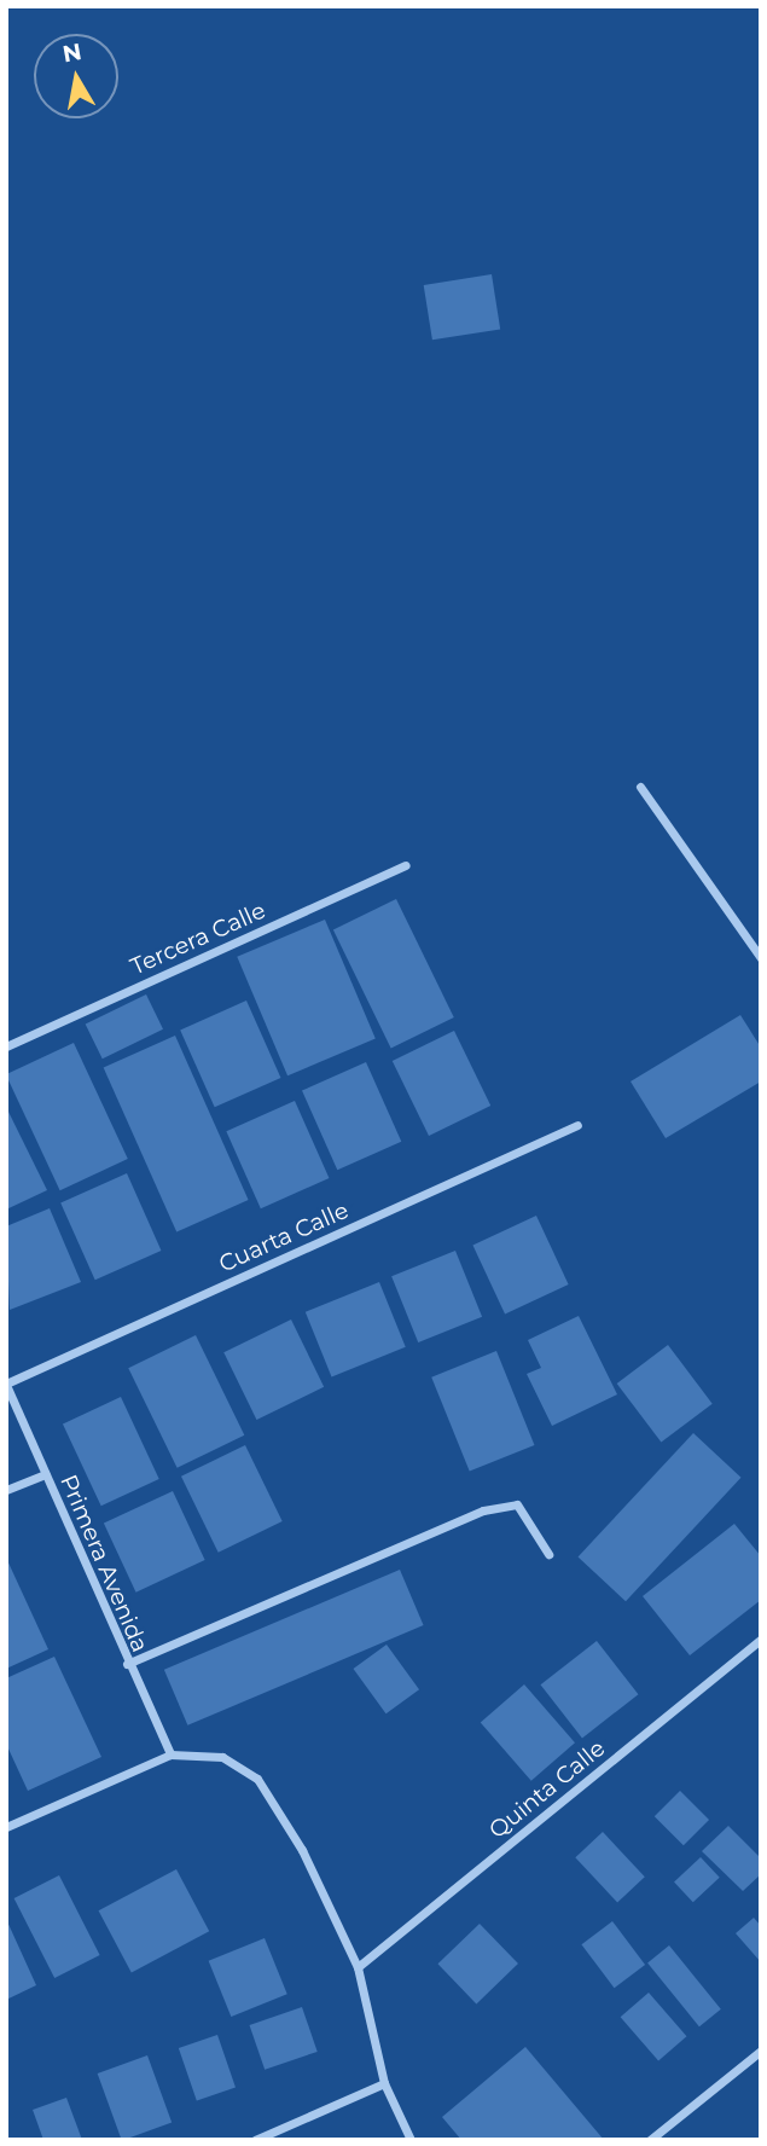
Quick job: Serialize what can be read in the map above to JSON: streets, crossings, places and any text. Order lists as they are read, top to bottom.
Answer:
{
  "streets": {
    "street": [
      "Tercera Calle",
      "Cuarta Calle",
      "Primera Avenida",
      "Quinta Calle"
    ]
  },
  "crossings": [
    ["Cuarta Calle", "Primera Avenida"]
  ],
  "north": "top"
}
